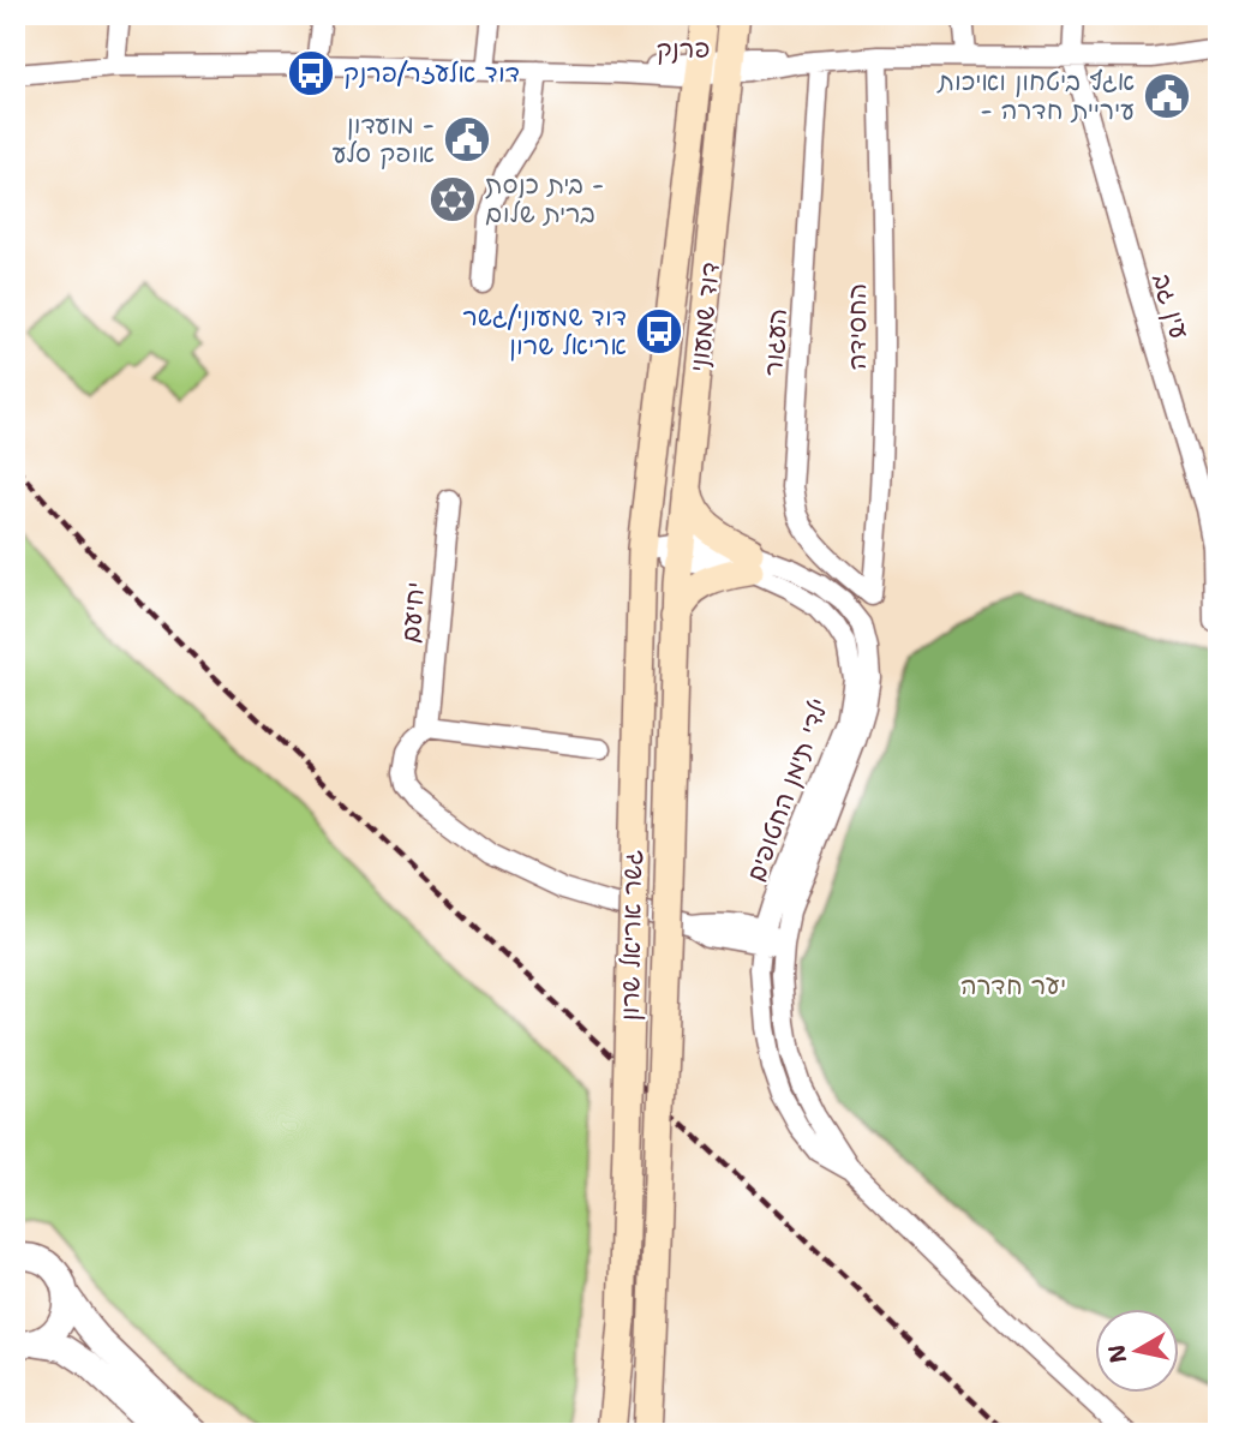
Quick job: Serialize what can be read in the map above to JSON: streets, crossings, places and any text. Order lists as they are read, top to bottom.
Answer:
{
  "streets": {
    "main road": ["דוד שמעוני", "גשר אריאל שרון"],
    "street": [
      "פרנק",
      "עין גב",
      "החסידה",
      "העגור",
      "יחיעם",
      "ילדי תימן החטופים"
    ]
  },
  "crossings": [
    ["פרנק", "עין גב"],
    ["פרנק", "דוד שמעוני"],
    ["פרנק", "החסידה"],
    ["פרנק", "העגור"],
    ["דוד שמעוני", "ילדי תימן החטופים"],
    ["דוד שמעוני", "גשר אריאל שרון"],
    ["החסידה", "העגור"],
    ["יחיעם", "ילדי תימן החטופים"],
    ["ילדי תימן החטופים", "גשר אריאל שרון"]
  ],
  "parks": ["יער חדרה"],
  "places": {
    "bus stop": ["דוד אלעזר/פרנק", "דוד שמעוני/גשר אריאל שרון"],
    "public building": ["אגף ביטחון ואיכות - עיריית חדרה", "מועדון - אופק סלע"],
    "synagogue": ["בית כנסת - ברית שלום"]
  },
  "north": "left"
}
